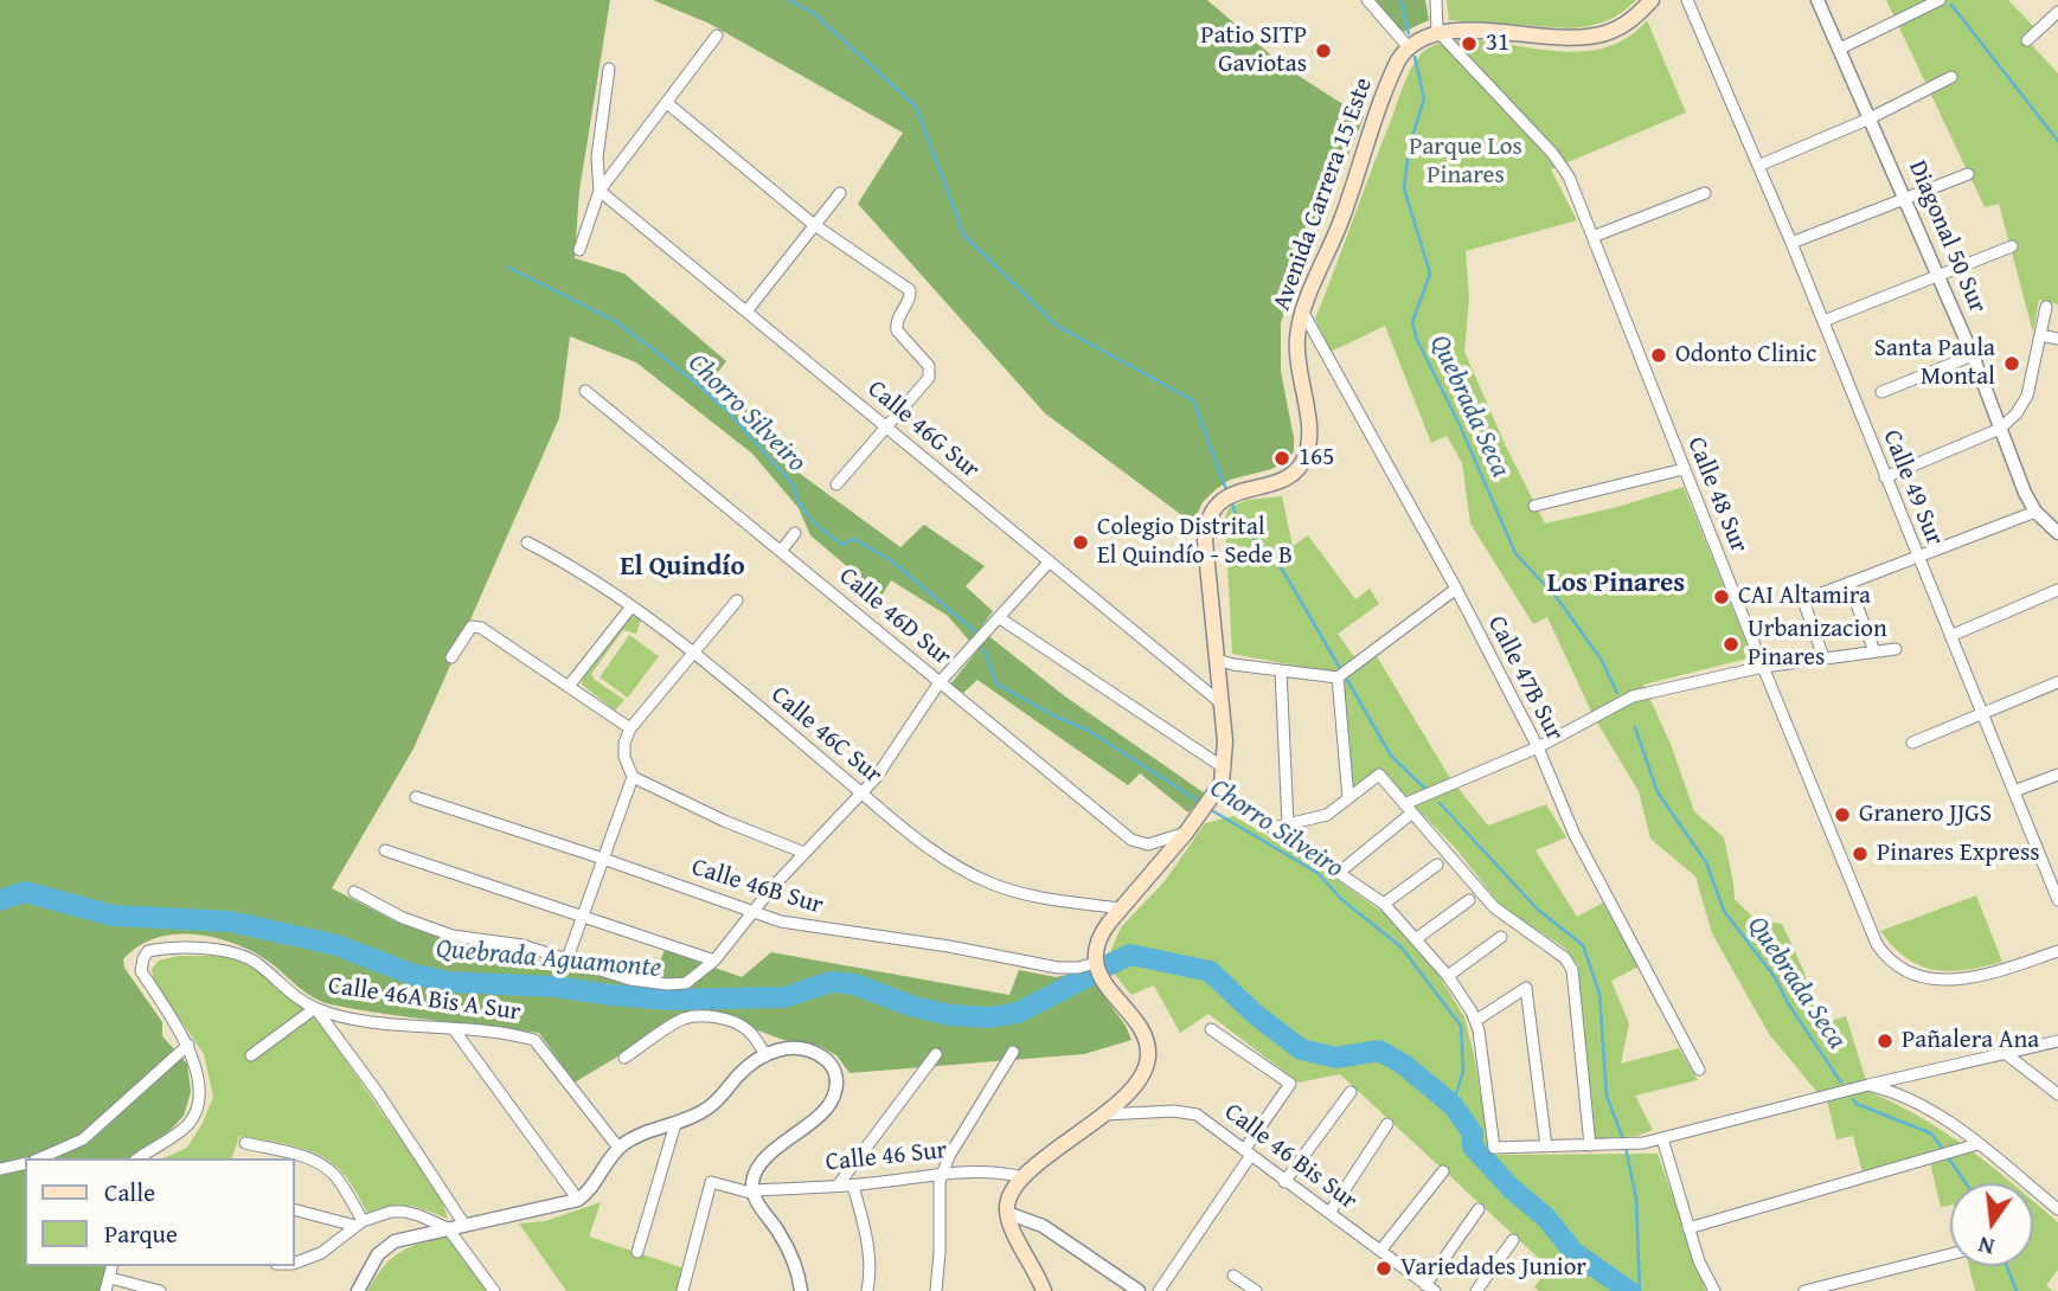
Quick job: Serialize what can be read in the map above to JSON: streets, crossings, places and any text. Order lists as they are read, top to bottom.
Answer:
{
  "streets": {
    "main road": ["Avenida Carrera 15 Este"],
    "street": [
      "Diagonal 50 Sur",
      "Calle 46G Sur",
      "Calle 49 Sur",
      "Calle 48 Sur",
      "Calle 46D Sur",
      "Calle 47B Sur",
      "Calle 46C Sur",
      "Calle 46B Sur",
      "Calle 46A Bis A Sur",
      "Calle 46 Sur",
      "Calle 46 Bis Sur"
    ]
  },
  "crossings": [
    ["Avenida Carrera 15 Este", "Calle 46G Sur"],
    ["Avenida Carrera 15 Este", "Calle 46D Sur"],
    ["Avenida Carrera 15 Este", "Calle 47B Sur"],
    ["Avenida Carrera 15 Este", "Calle 46C Sur"],
    ["Avenida Carrera 15 Este", "Calle 46B Sur"]
  ],
  "districts": ["El Quindío", "Los Pinares"],
  "water": ["Quebrada Seca", "Chorro Silveiro", "Quebrada Aguamonte"],
  "parks": ["Parque Los Pinares"],
  "places": [
    "31",
    "Patio SITP Gaviotas",
    "Odonto Clinic",
    "Santa Paula Montal",
    "165",
    "Colegio Distrital El Quindío - Sede B",
    "CAI Altamira",
    "Urbanizacion Pinares",
    "Granero JJGS",
    "Pinares Express",
    "Pañalera Ana",
    "Variedades Junior"
  ],
  "legend": ["Calle", "Parque"],
  "north": "bottom"
}
